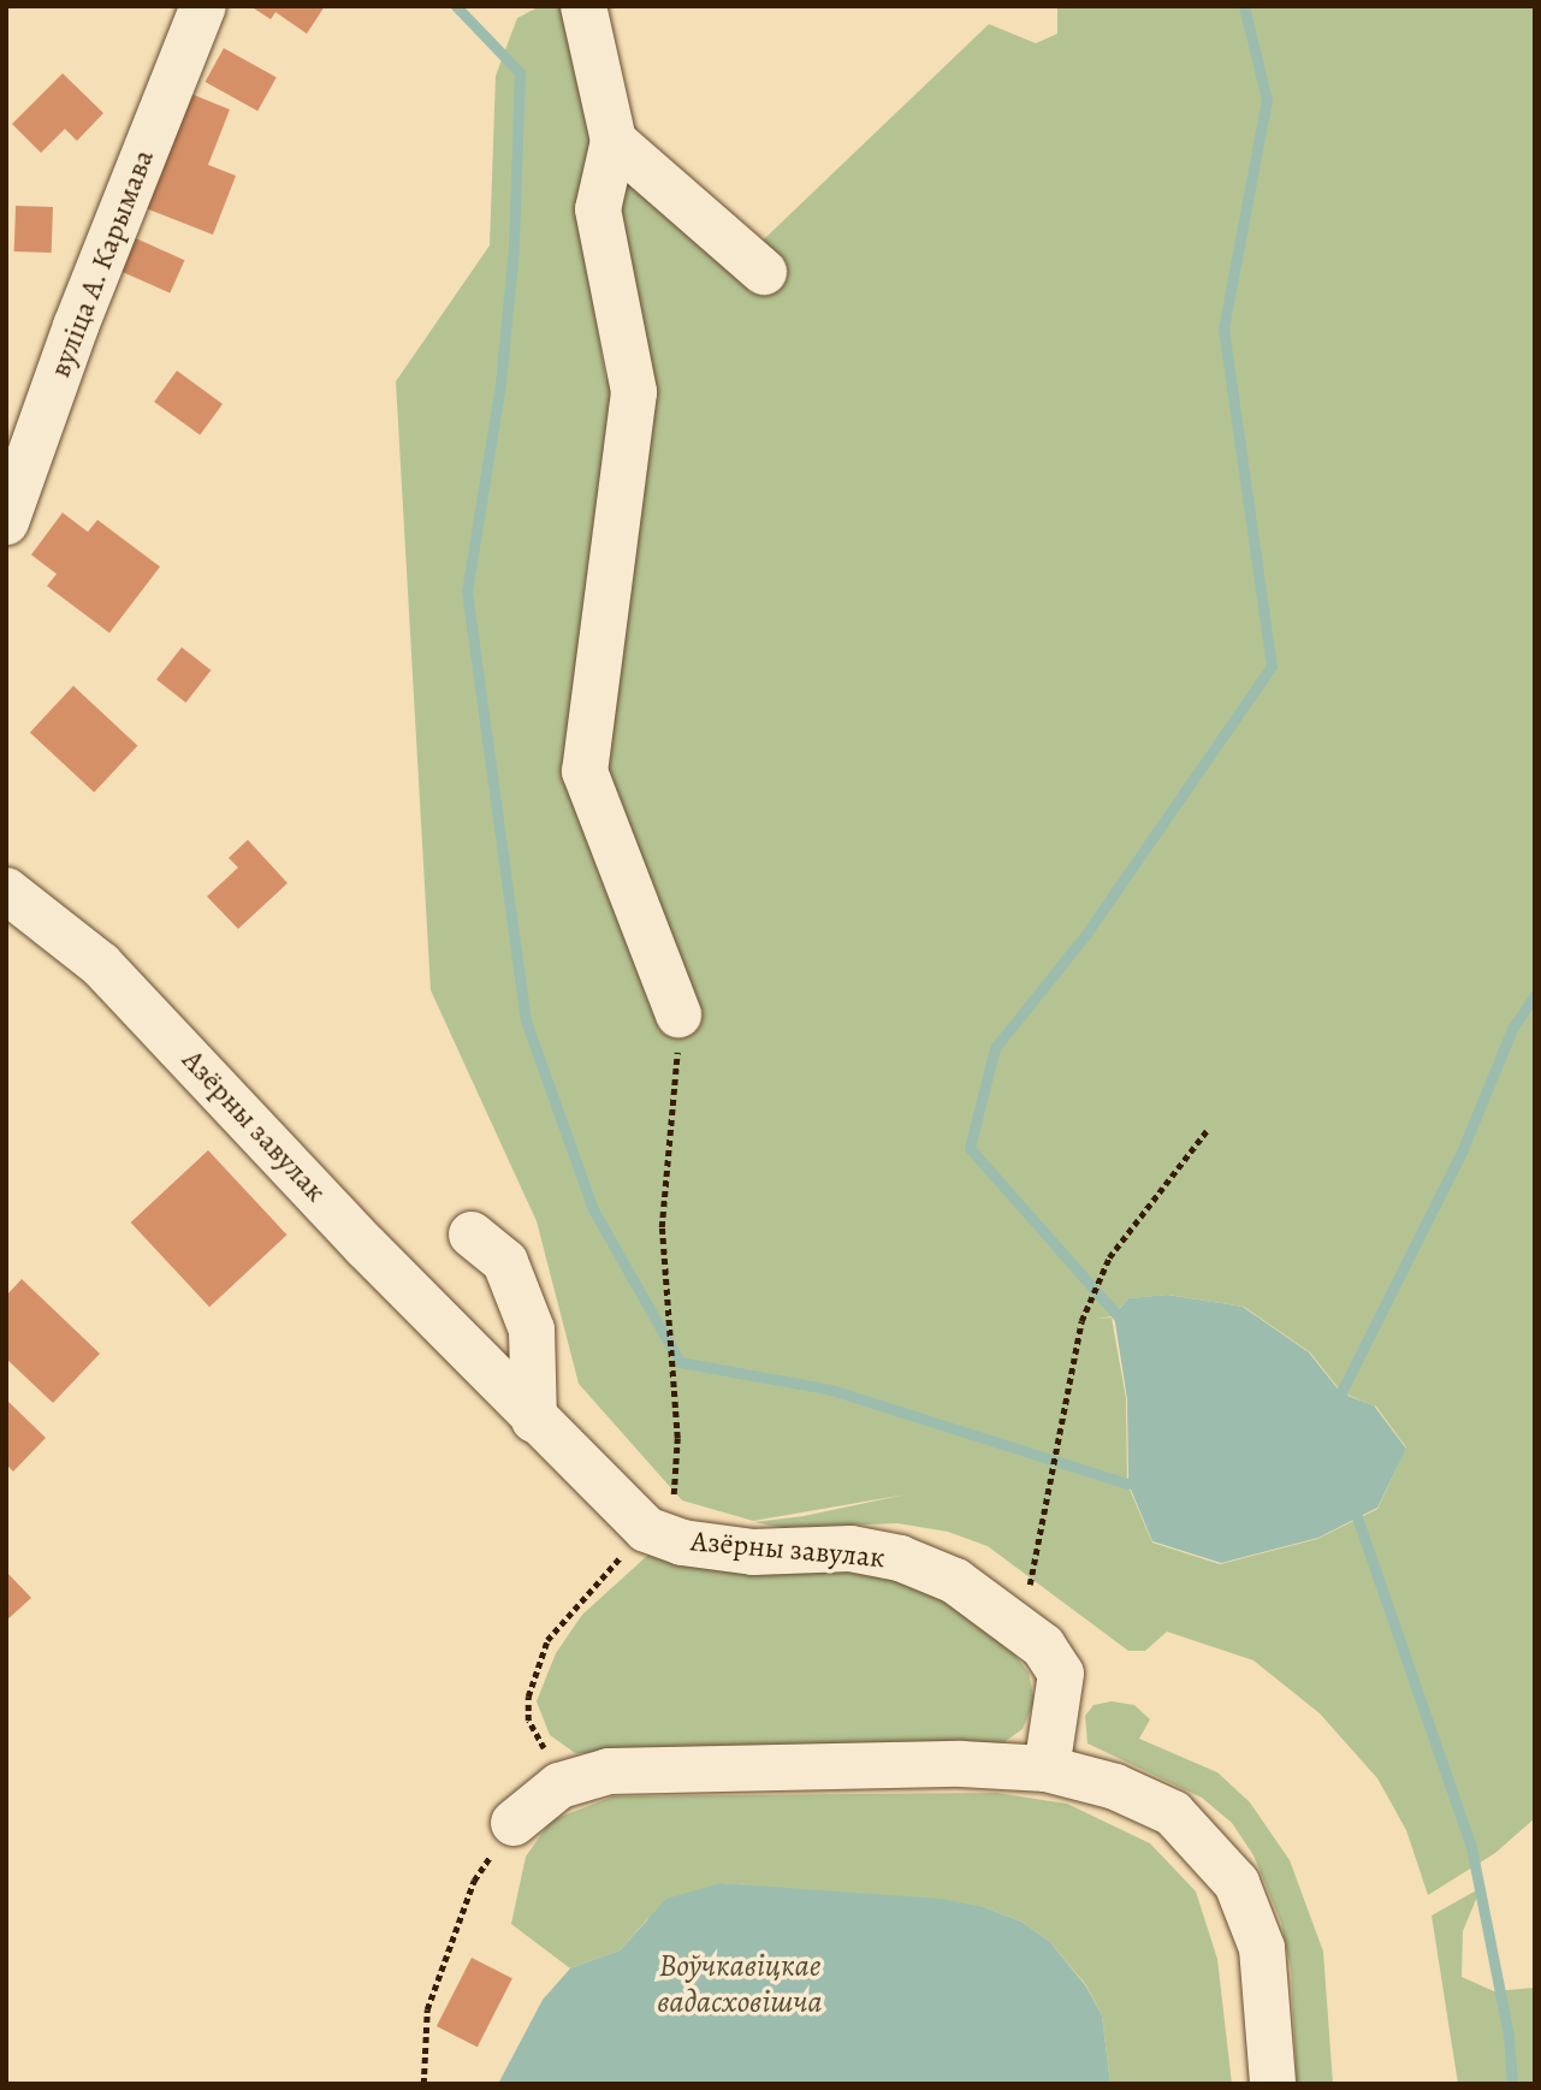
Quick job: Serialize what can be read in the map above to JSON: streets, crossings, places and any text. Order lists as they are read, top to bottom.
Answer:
{
  "streets": {
    "street": ["вуліца А. Карымава", "Азёрны завулак"]
  },
  "water": ["Воўчкавіцкае вадасховішча"]
}
